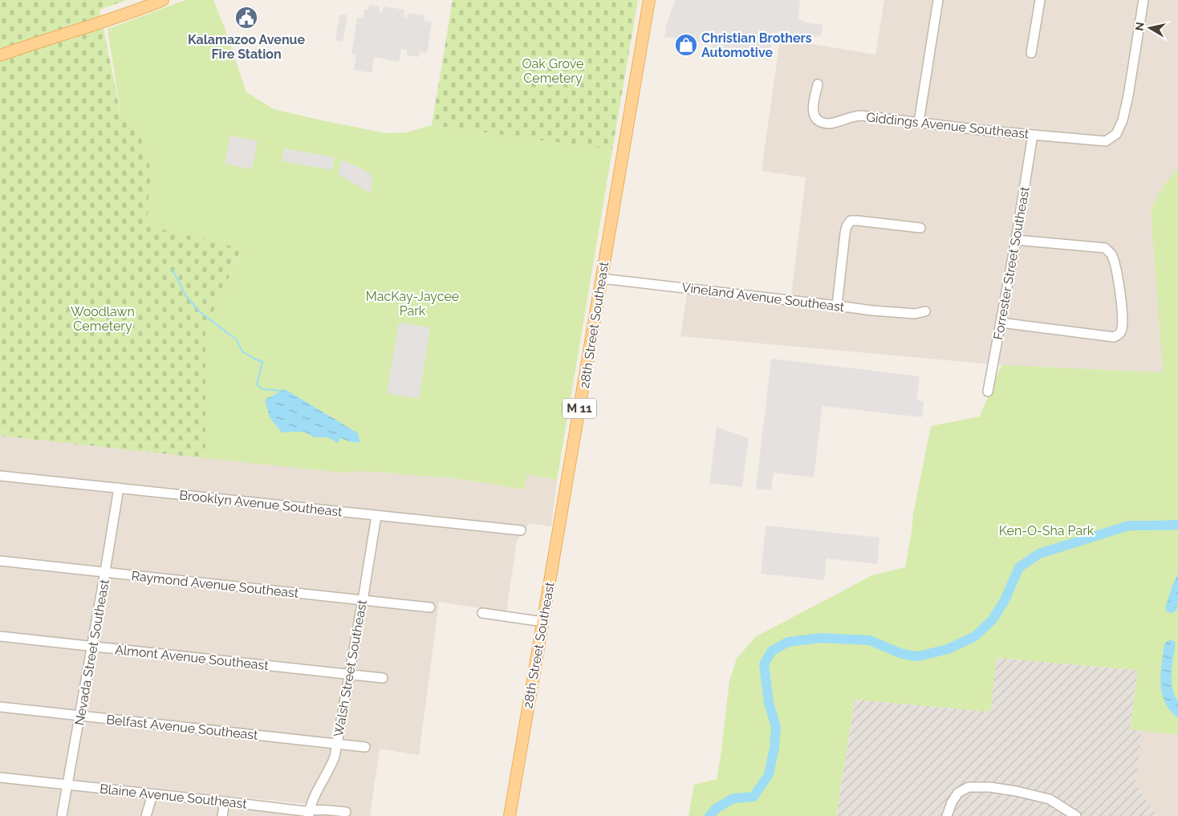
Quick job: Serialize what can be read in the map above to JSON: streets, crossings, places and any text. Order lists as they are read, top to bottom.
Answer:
{
  "streets": {
    "main road": ["28th Street Southeast", "M 11"],
    "street": [
      "Giddings Avenue Southeast",
      "Forrester Street Southeast",
      "Vineland Avenue Southeast",
      "Brooklyn Avenue Southeast",
      "Raymond Avenue Southeast",
      "Nevada Street Southeast",
      "Almont Avenue Southeast",
      "Walsh Street Southeast",
      "Belfast Avenue Southeast",
      "Blaine Avenue Southeast"
    ]
  },
  "crossings": [
    ["Giddings Avenue Southeast", "Forrester Street Southeast"],
    ["Vineland Avenue Southeast", "28th Street Southeast"],
    ["Brooklyn Avenue Southeast", "Nevada Street Southeast"],
    ["Brooklyn Avenue Southeast", "Walsh Street Southeast"],
    ["Raymond Avenue Southeast", "Nevada Street Southeast"],
    ["Raymond Avenue Southeast", "Walsh Street Southeast"],
    ["Nevada Street Southeast", "Almont Avenue Southeast"],
    ["Nevada Street Southeast", "Belfast Avenue Southeast"],
    ["Nevada Street Southeast", "Blaine Avenue Southeast"],
    ["Almont Avenue Southeast", "Walsh Street Southeast"],
    ["Walsh Street Southeast", "Belfast Avenue Southeast"],
    ["Walsh Street Southeast", "Blaine Avenue Southeast"]
  ],
  "parks": [
    "Oak Grove Cemetery",
    "MacKay-Jaycee Park",
    "Woodlawn Cemetery",
    "Ken-O-Sha Park"
  ],
  "places": {
    "public building": ["Kalamazoo Avenue Fire Station"],
    "shop": ["Christian Brothers Automotive"]
  },
  "north": "left"
}
